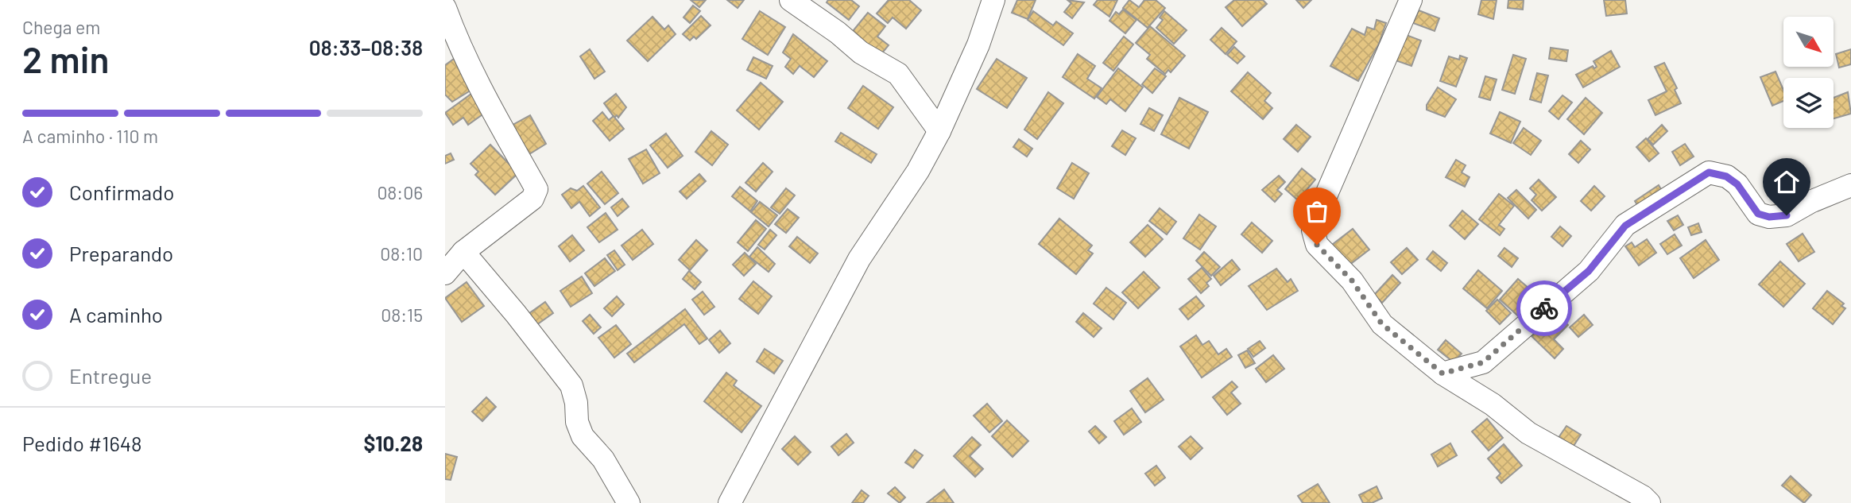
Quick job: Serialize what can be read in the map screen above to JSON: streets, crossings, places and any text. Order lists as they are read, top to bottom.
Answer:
{
  "north": "bottom right",
  "page": {
    "heading": ["2 min", "Chega em", "08:33–08:38"],
    "panel": ["Pedido #1648", "$10.28"],
    "bar": "A caminho · 110 m",
    "list": [
      ["Confirmado", "08:06"],
      ["Preparando", "08:10"],
      ["A caminho", "08:15"],
      "Entregue"
    ]
  }
}
